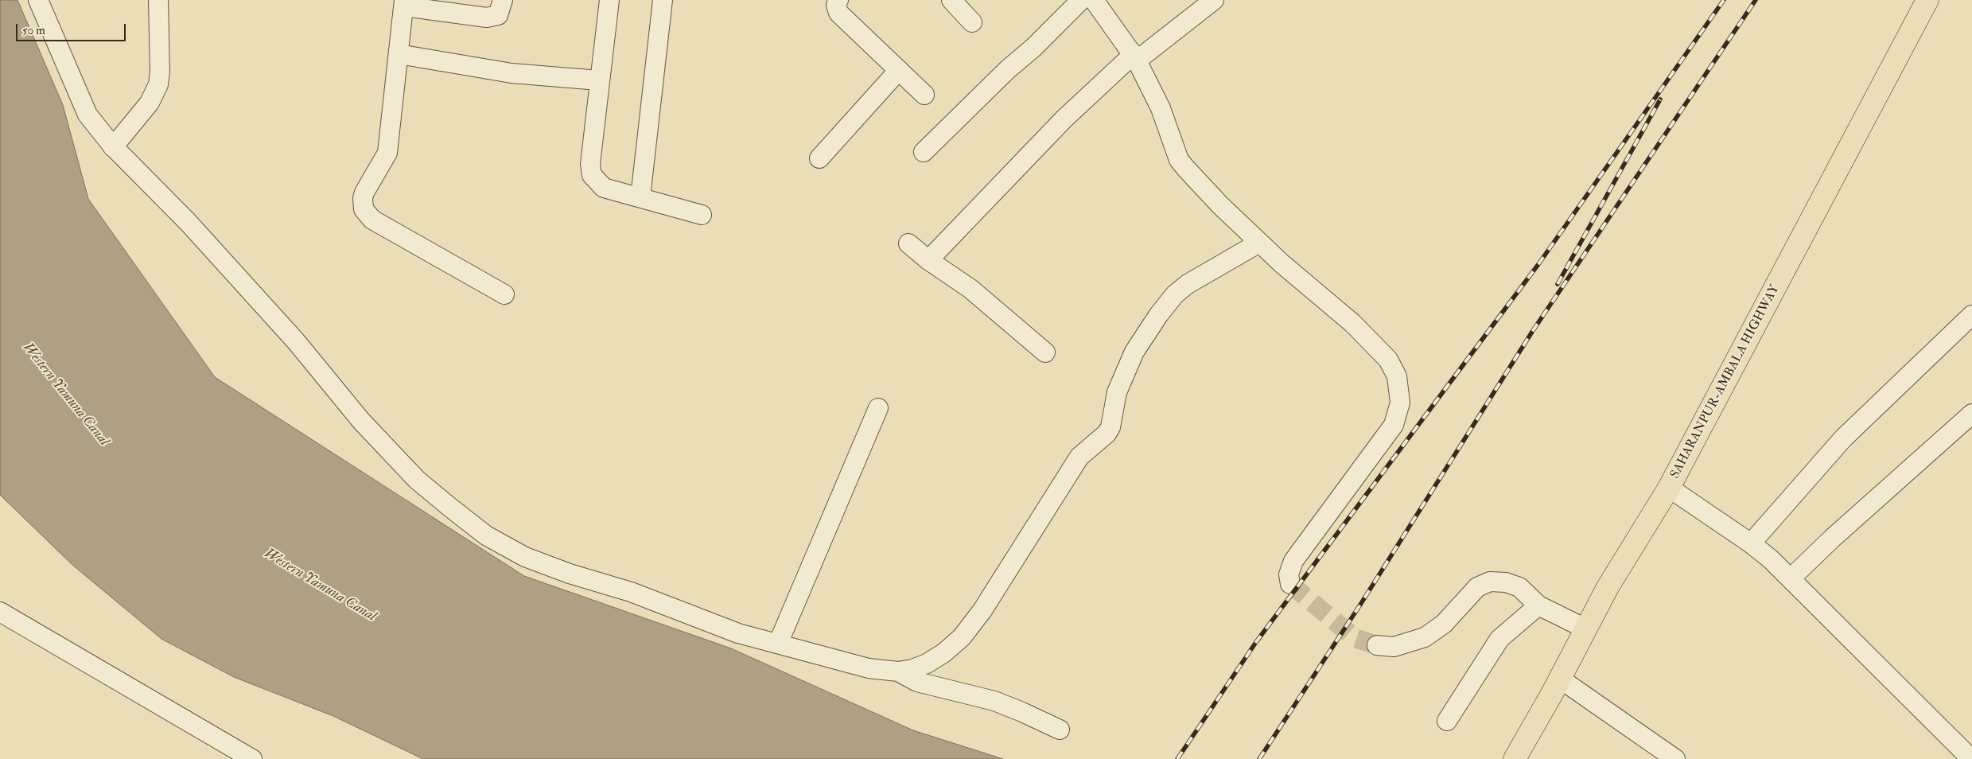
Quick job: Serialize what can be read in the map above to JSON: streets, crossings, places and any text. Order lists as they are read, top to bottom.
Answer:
{
  "streets": {
    "main road": ["SAHARANPUR-AMBALA HIGHWAY"]
  },
  "water": ["Western Yamuna Canal"],
  "scale_bar": "50 m"
}
